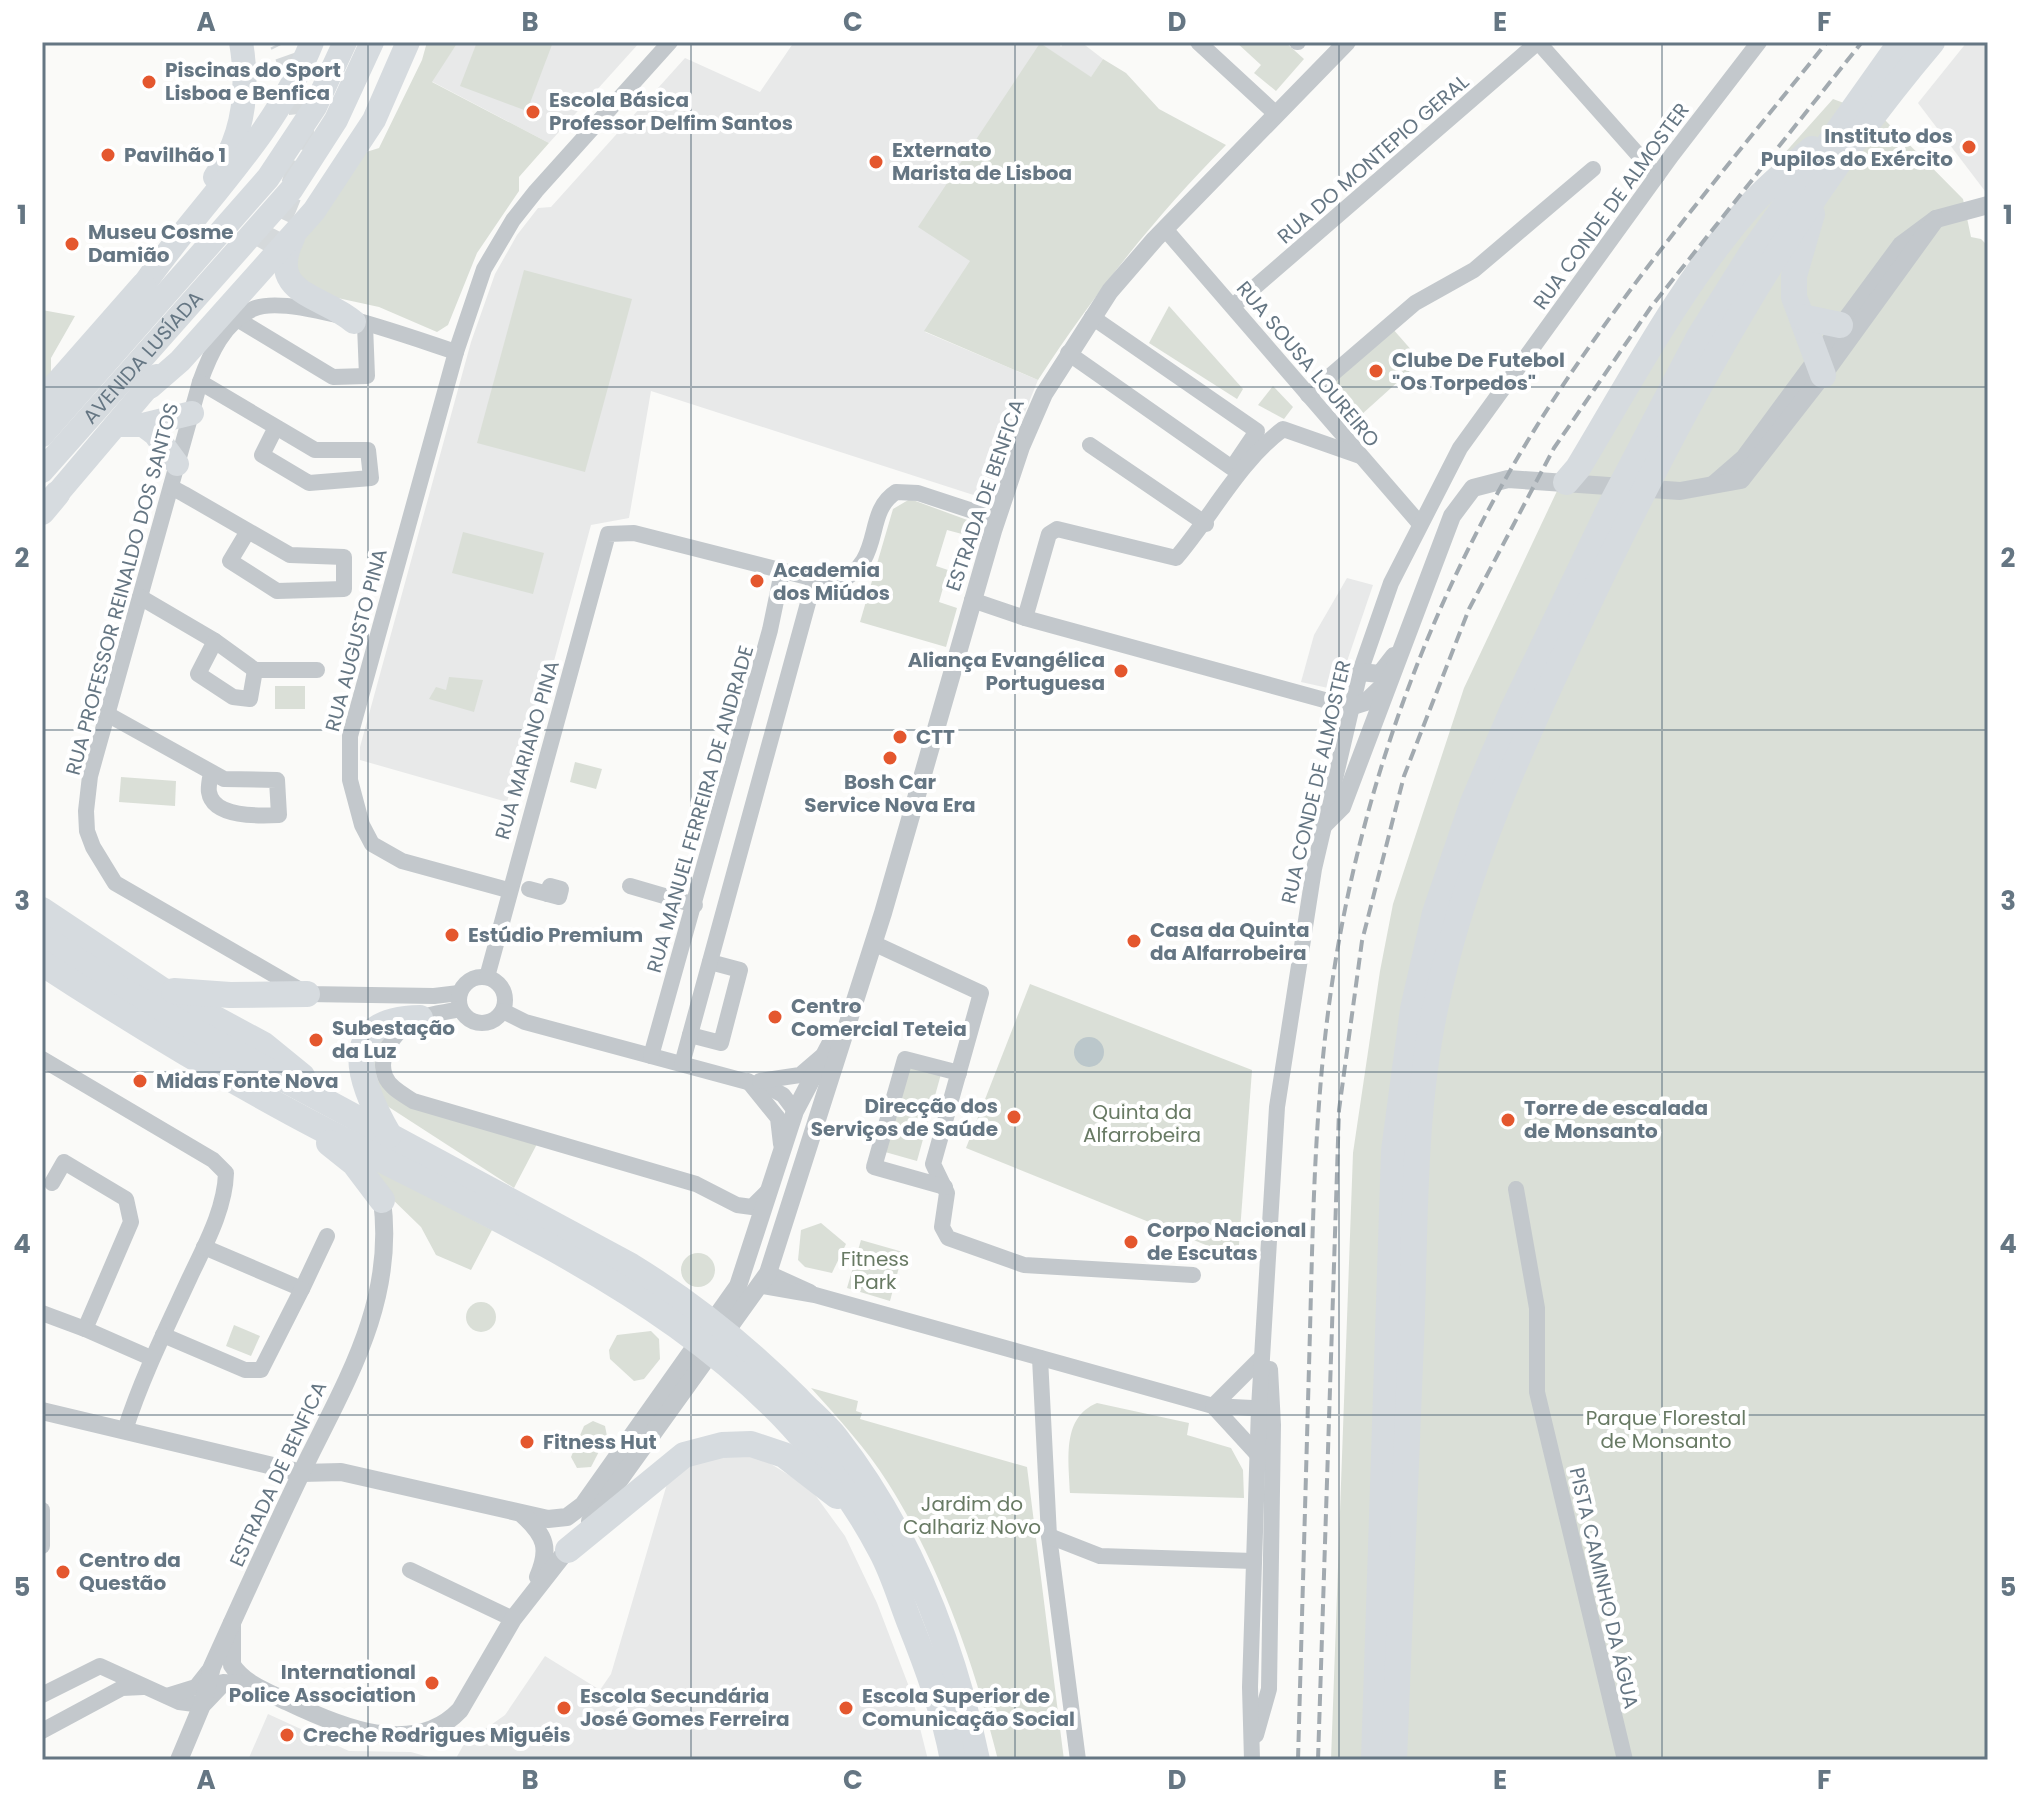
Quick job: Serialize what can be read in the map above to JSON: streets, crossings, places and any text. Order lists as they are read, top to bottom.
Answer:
{
  "streets": {
    "main road": ["AVENIDA LUSÍADA"],
    "street": [
      "RUA DO MONTEPIO GERAL",
      "RUA CONDE DE ALMOSTER",
      "RUA SOUSA LOUREIRO",
      "ESTRADA DE BENFICA",
      "RUA PROFESSOR REINALDO DOS SANTOS",
      "RUA AUGUSTO PINA",
      "RUA MARIANO PINA",
      "RUA MANUEL FERREIRA DE ANDRADE",
      "PISTA CAMINHO DA ÁGUA"
    ]
  },
  "crossings": [
    ["RUA DO MONTEPIO GERAL", "RUA SOUSA LOUREIRO"],
    ["RUA CONDE DE ALMOSTER", "RUA SOUSA LOUREIRO"],
    ["RUA SOUSA LOUREIRO", "ESTRADA DE BENFICA"],
    ["RUA PROFESSOR REINALDO DOS SANTOS", "RUA AUGUSTO PINA"],
    ["RUA PROFESSOR REINALDO DOS SANTOS", "RUA MARIANO PINA"],
    ["RUA AUGUSTO PINA", "RUA MARIANO PINA"],
    ["RUA MARIANO PINA", "RUA MANUEL FERREIRA DE ANDRADE"]
  ],
  "parks": [
    "Quinta da Alfarrobeira",
    "Fitness Park",
    "Parque Florestal de Monsanto",
    "Jardim do Calhariz Novo"
  ],
  "places": [
    "Piscinas do Sport Lisboa e Benfica",
    "Escola Básica Professor Delfim Santos",
    "Instituto dos Pupilos do Exército",
    "Pavilhão 1",
    "Externato Marista de Lisboa",
    "Museu Cosme Damião",
    "Clube De Futebol \"Os Torpedos\"",
    "Academia dos Miúdos",
    "Aliança Evangélica Portuguesa",
    "CTT",
    "Bosh Car Service Nova Era",
    "Estúdio Premium",
    "Casa da Quinta da Alfarrobeira",
    "Centro Comercial Teteia",
    "Subestação da Luz",
    "Midas Fonte Nova",
    "Direcção dos Serviços de Saúde",
    "Torre de escalada de Monsanto",
    "Corpo Nacional de Escutas",
    "Fitness Hut",
    "Centro da Questão",
    "International Police Association",
    "Escola Secundária José Gomes Ferreira",
    "Escola Superior de Comunicação Social",
    "Creche Rodrigues Miguéis"
  ],
  "grid": {
    "columns": [
      "A",
      "B",
      "C",
      "D",
      "E",
      "F"
    ],
    "rows": [
      "1",
      "2",
      "3",
      "4",
      "5"
    ]
  }
}
